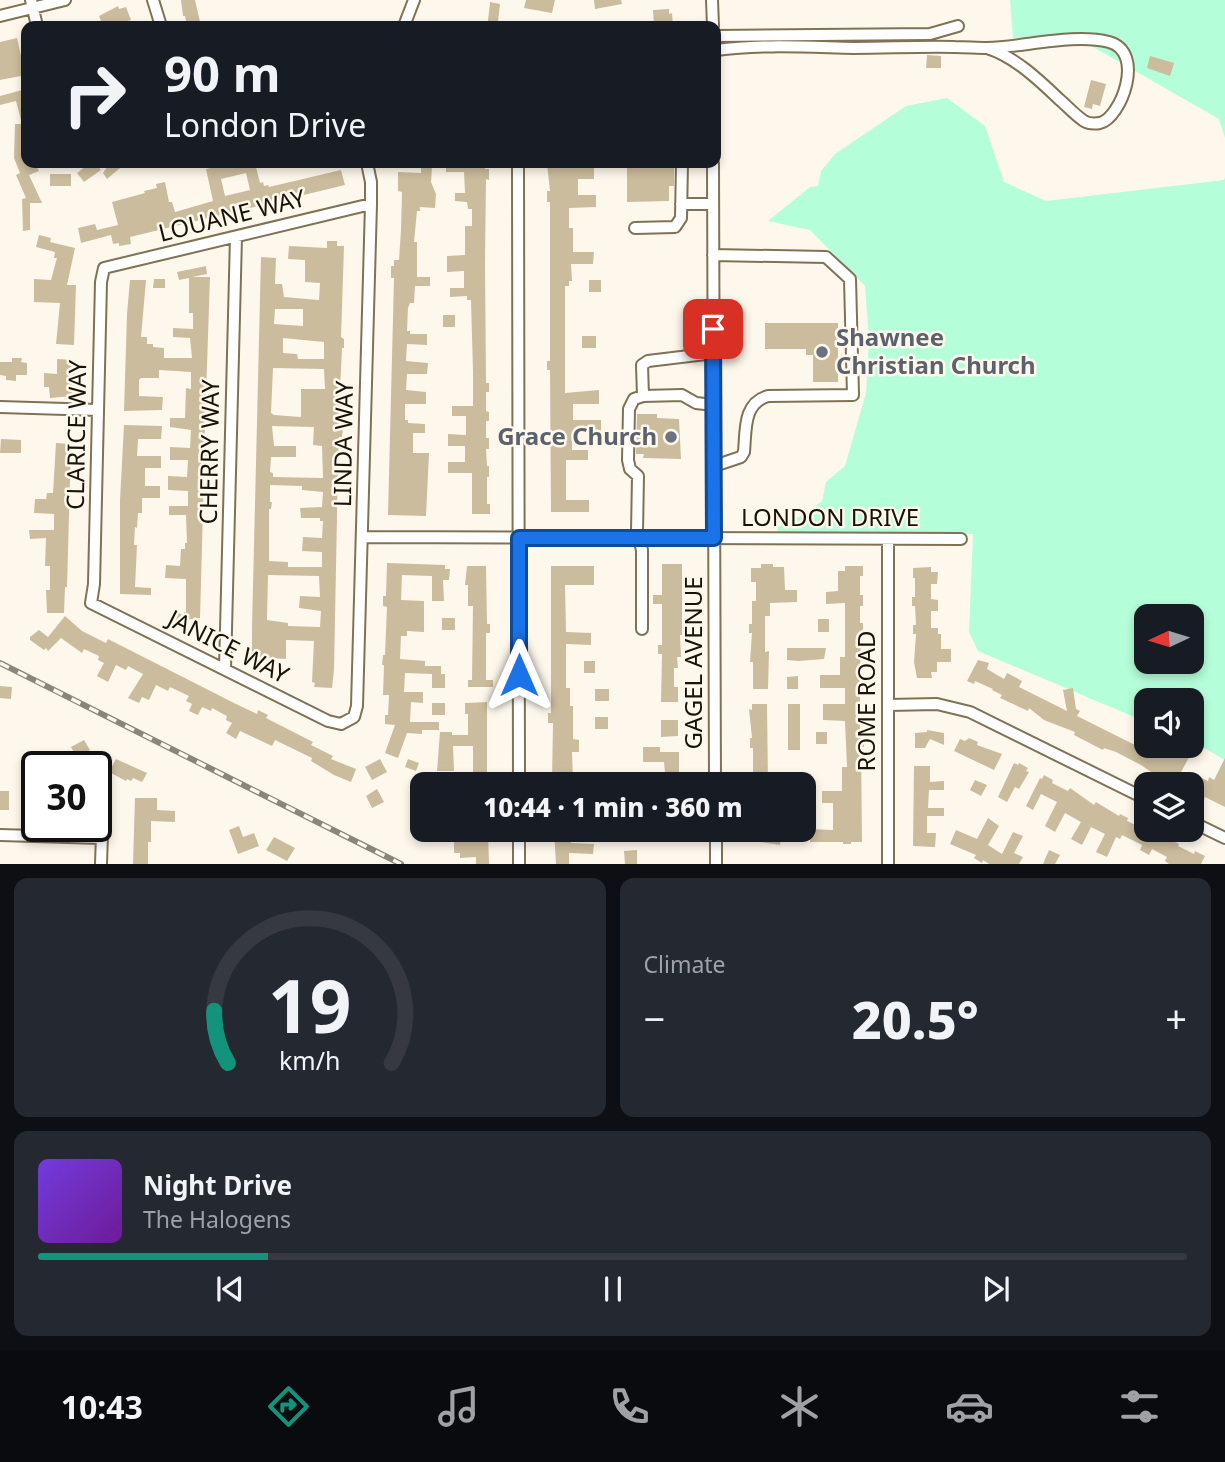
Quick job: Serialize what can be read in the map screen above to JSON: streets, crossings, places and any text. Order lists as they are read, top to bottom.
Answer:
{
  "streets": {
    "street": [
      "LOUANE WAY",
      "CLARICE WAY",
      "LINDA WAY",
      "CHERRY WAY",
      "LONDON DRIVE",
      "JANICE WAY",
      "GAGEL AVENUE",
      "ROME ROAD"
    ]
  },
  "crossings": [
    ["LOUANE WAY", "CLARICE WAY"],
    ["LOUANE WAY", "LINDA WAY"],
    ["LOUANE WAY", "CHERRY WAY"],
    ["CLARICE WAY", "JANICE WAY"],
    ["LINDA WAY", "LONDON DRIVE"],
    ["LINDA WAY", "JANICE WAY"],
    ["CHERRY WAY", "JANICE WAY"],
    ["LONDON DRIVE", "GAGEL AVENUE"],
    ["LONDON DRIVE", "ROME ROAD"]
  ],
  "places": ["Shawnee Christian Church", "Grace Church"],
  "north": "left",
  "page": {
    "turn": ["90 m", "London Drive"],
    "limit": "30",
    "trip": "10:44 · 1 min · 360 m",
    "tile": "Climate",
    "heat": ["−", "20.5°", "+"],
    "song": ["Night Drive", "The Halogens"],
    "tabs": "10:43",
    "gauge": ["19", "km/h"]
  }
}
